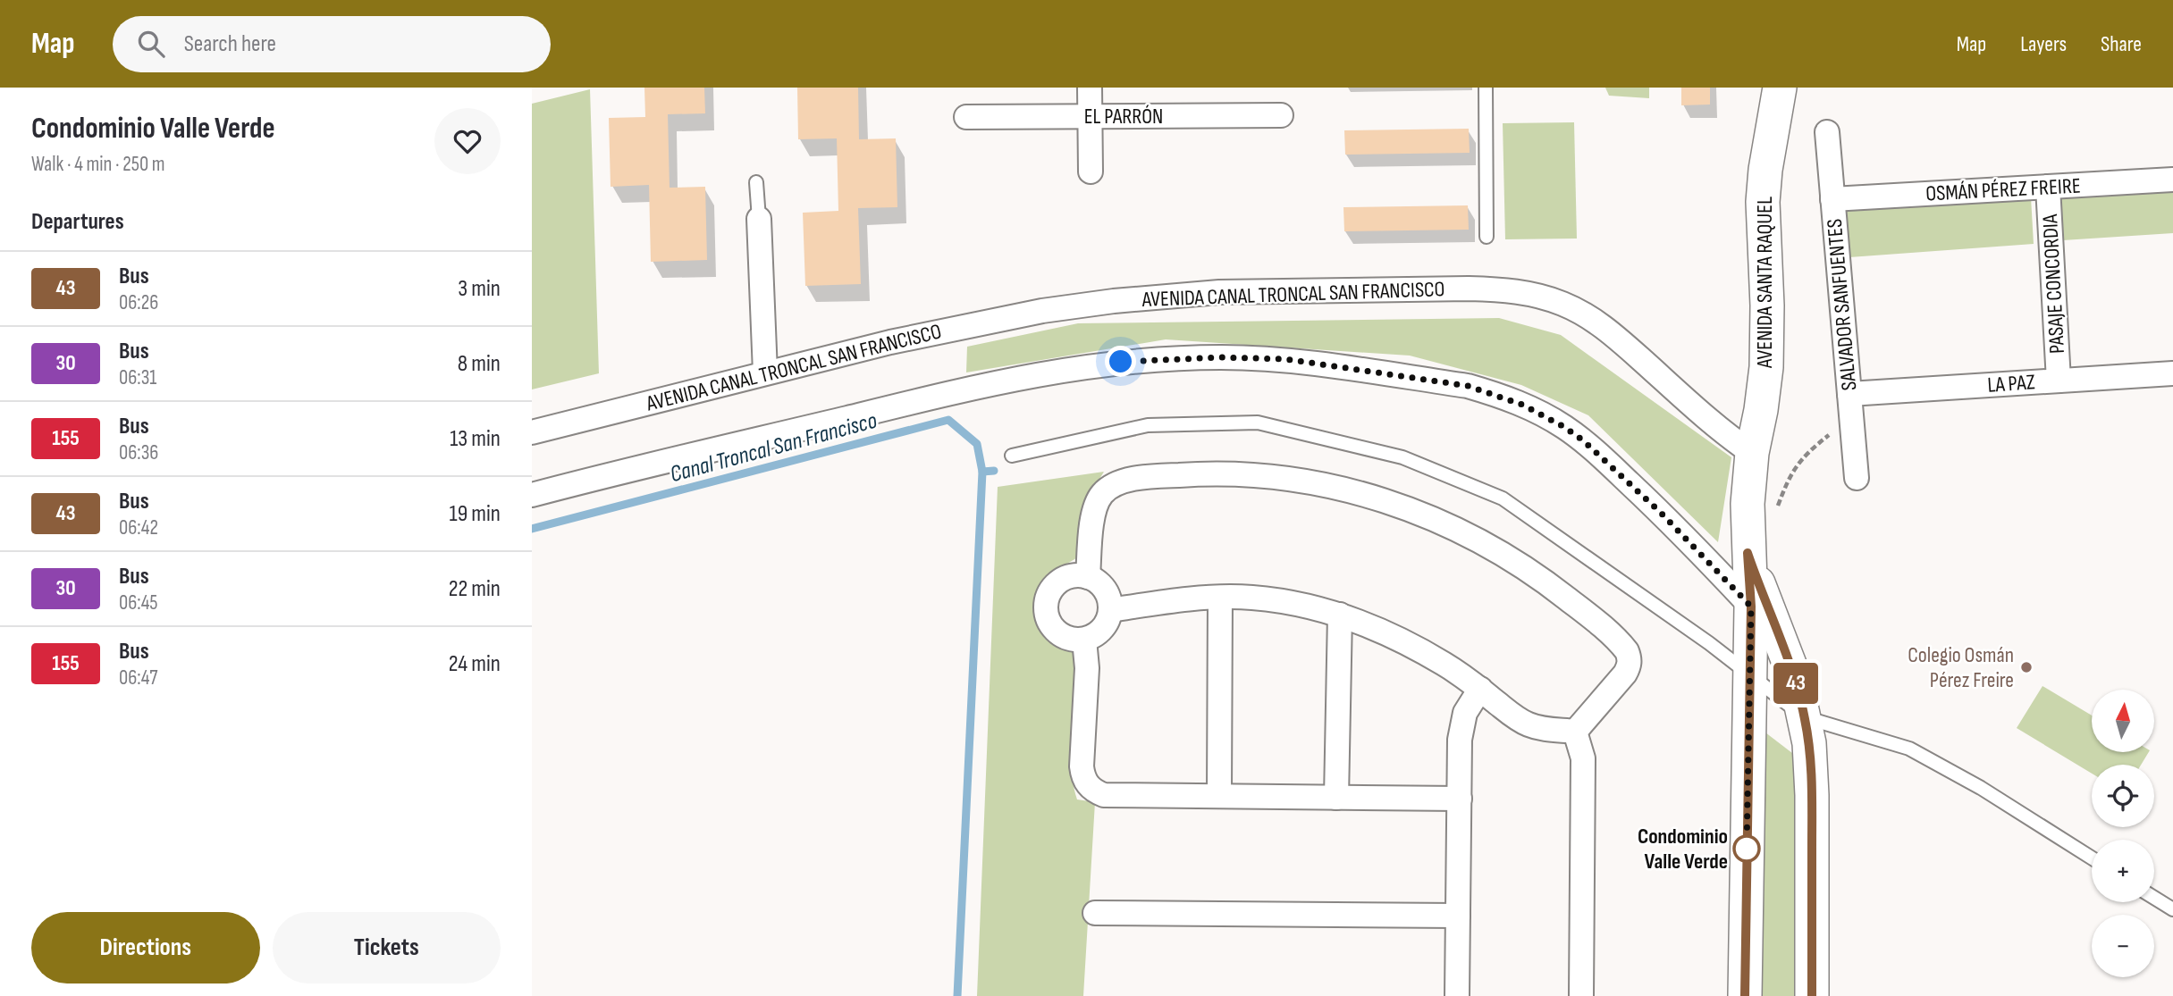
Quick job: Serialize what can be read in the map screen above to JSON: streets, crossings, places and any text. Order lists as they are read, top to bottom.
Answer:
{
  "streets": {
    "main road": ["AVENIDA SANTA RAQUEL"],
    "street": [
      "EL PARRÓN",
      "OSMÁN PÉREZ FREIRE",
      "PASAJE CONCORDIA",
      "AVENIDA CANAL TRONCAL SAN FRANCISCO",
      "SALVADOR SANFUENTES",
      "LA PAZ"
    ]
  },
  "crossings": [
    ["OSMÁN PÉREZ FREIRE", "PASAJE CONCORDIA"],
    ["OSMÁN PÉREZ FREIRE", "SALVADOR SANFUENTES"],
    ["AVENIDA SANTA RAQUEL", "AVENIDA CANAL TRONCAL SAN FRANCISCO"],
    ["PASAJE CONCORDIA", "LA PAZ"],
    ["SALVADOR SANFUENTES", "LA PAZ"]
  ],
  "water": ["Canal Troncal San Francisco"],
  "places": ["Colegio Osmán Pérez Freire", "Condominio Valle Verde"],
  "lines": ["bus line 43"],
  "north": "top",
  "page": {
    "header": "Map",
    "search": "Search here",
    "nav": ["Map", "Layers", "Share"],
    "heading": [
      ["Condominio Valle Verde", "Walk · 4 min · 250 m"],
      "Departures"
    ],
    "on_map": "43",
    "list": [
      {
        "mark": "43",
        "name": "Bus",
        "note": "06:26",
        "value": "3 min"
      },
      {
        "mark": "30",
        "name": "Bus",
        "note": "06:31",
        "value": "8 min"
      },
      {
        "mark": "155",
        "name": "Bus",
        "note": "06:36",
        "value": "13 min"
      },
      {
        "mark": "43",
        "name": "Bus",
        "note": "06:42",
        "value": "19 min"
      },
      {
        "mark": "30",
        "name": "Bus",
        "note": "06:45",
        "value": "22 min"
      },
      {
        "mark": "155",
        "name": "Bus",
        "note": "06:47",
        "value": "24 min"
      }
    ],
    "map_buttons": ["+", "−"],
    "buttons": ["Directions", "Tickets"]
  }
}
